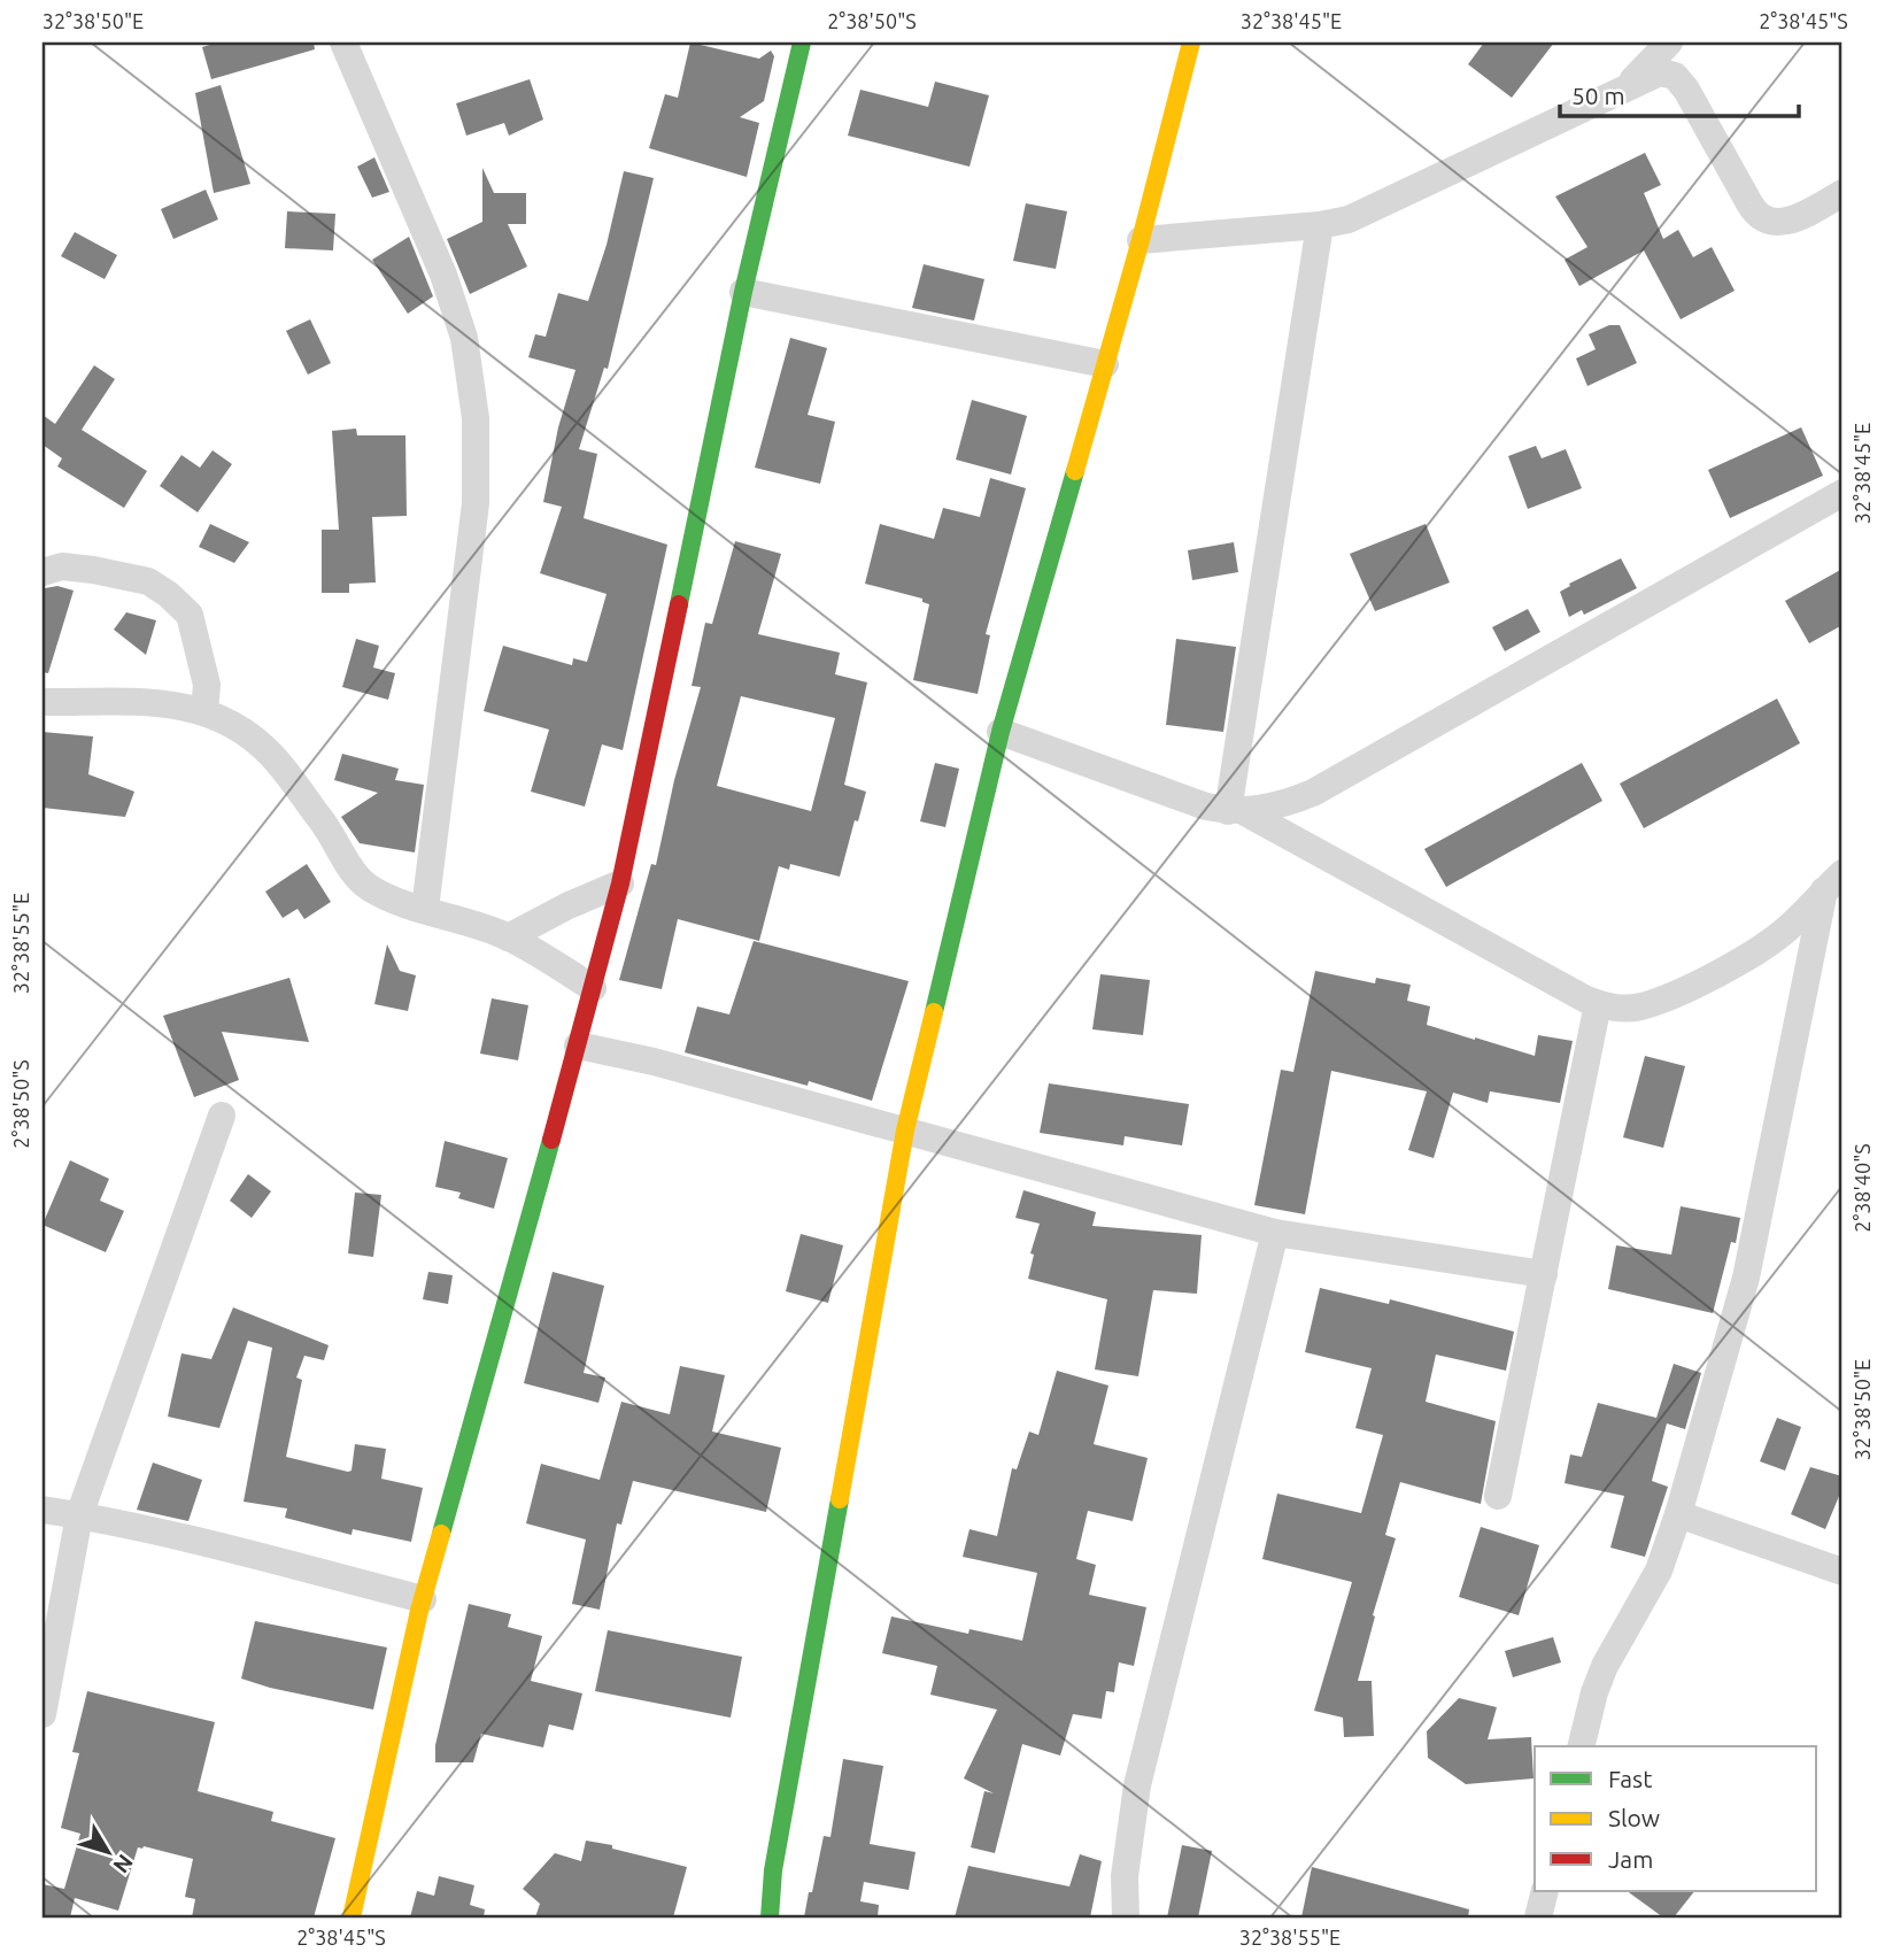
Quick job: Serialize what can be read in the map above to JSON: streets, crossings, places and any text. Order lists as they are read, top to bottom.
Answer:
{
  "legend": ["Fast", "Slow", "Jam"],
  "scale_bar": "50 m",
  "north": "bottom right",
  "coordinates": [
    "32°38'50\"E",
    "2°38'50\"S",
    "32°38'45\"E",
    "2°38'45\"S",
    "32°38'55\"E",
    "2°38'40\"S"
  ]
}
